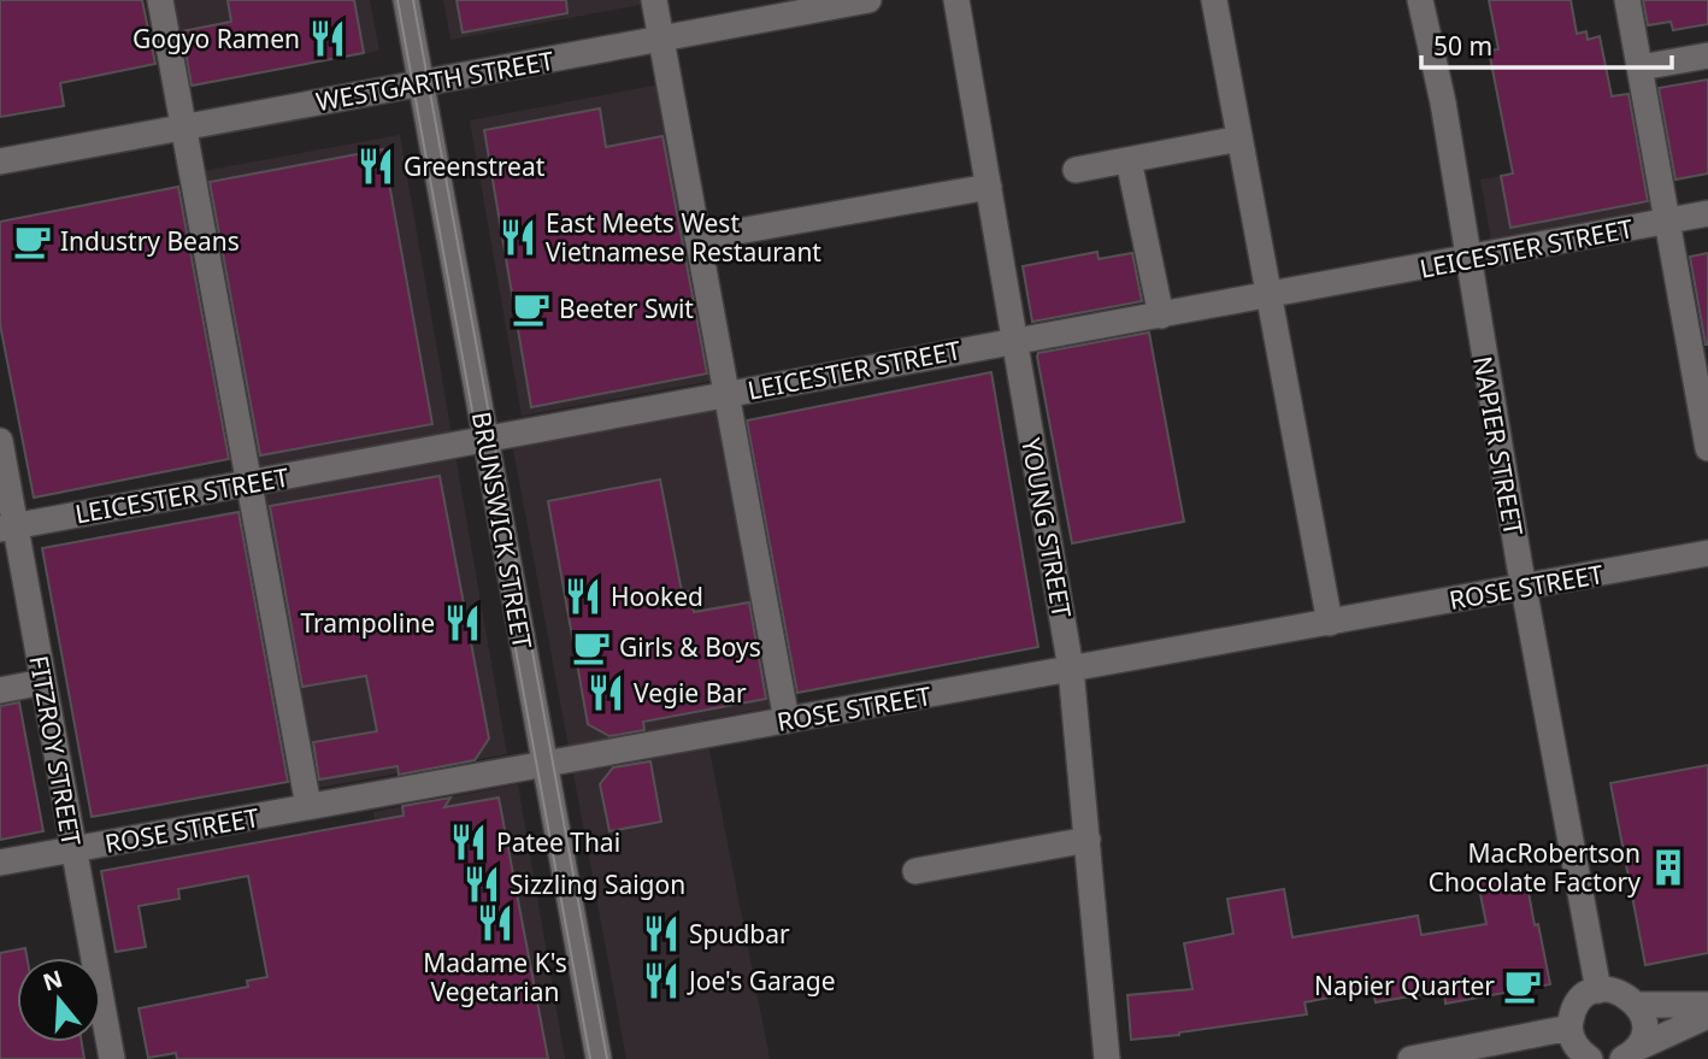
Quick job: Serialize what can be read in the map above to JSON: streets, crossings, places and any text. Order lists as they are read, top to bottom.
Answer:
{
  "streets": {
    "street": [
      "WESTGARTH STREET",
      "LEICESTER STREET",
      "NAPIER STREET",
      "YOUNG STREET",
      "BRUNSWICK STREET",
      "ROSE STREET",
      "FITZROY STREET"
    ]
  },
  "crossings": [
    ["WESTGARTH STREET", "BRUNSWICK STREET"],
    ["LEICESTER STREET", "NAPIER STREET"],
    ["LEICESTER STREET", "YOUNG STREET"],
    ["LEICESTER STREET", "BRUNSWICK STREET"],
    ["LEICESTER STREET", "FITZROY STREET"],
    ["NAPIER STREET", "ROSE STREET"],
    ["YOUNG STREET", "ROSE STREET"],
    ["BRUNSWICK STREET", "ROSE STREET"],
    ["ROSE STREET", "FITZROY STREET"]
  ],
  "places": {
    "restaurant": [
      "Gogyo Ramen",
      "Greenstreat",
      "East Meets West Vietnamese Restaurant",
      "Hooked",
      "Trampoline",
      "Vegie Bar",
      "Patee Thai",
      "Sizzling Saigon",
      "Madame K's Vegetarian",
      "Spudbar",
      "Joe's Garage"
    ],
    "cafe": [
      "Industry Beans",
      "Beeter Swit",
      "Girls & Boys",
      "Napier Quarter"
    ],
    "building": ["MacRobertson Chocolate Factory"]
  },
  "scale_bar": "50 m",
  "north": "top"
}
